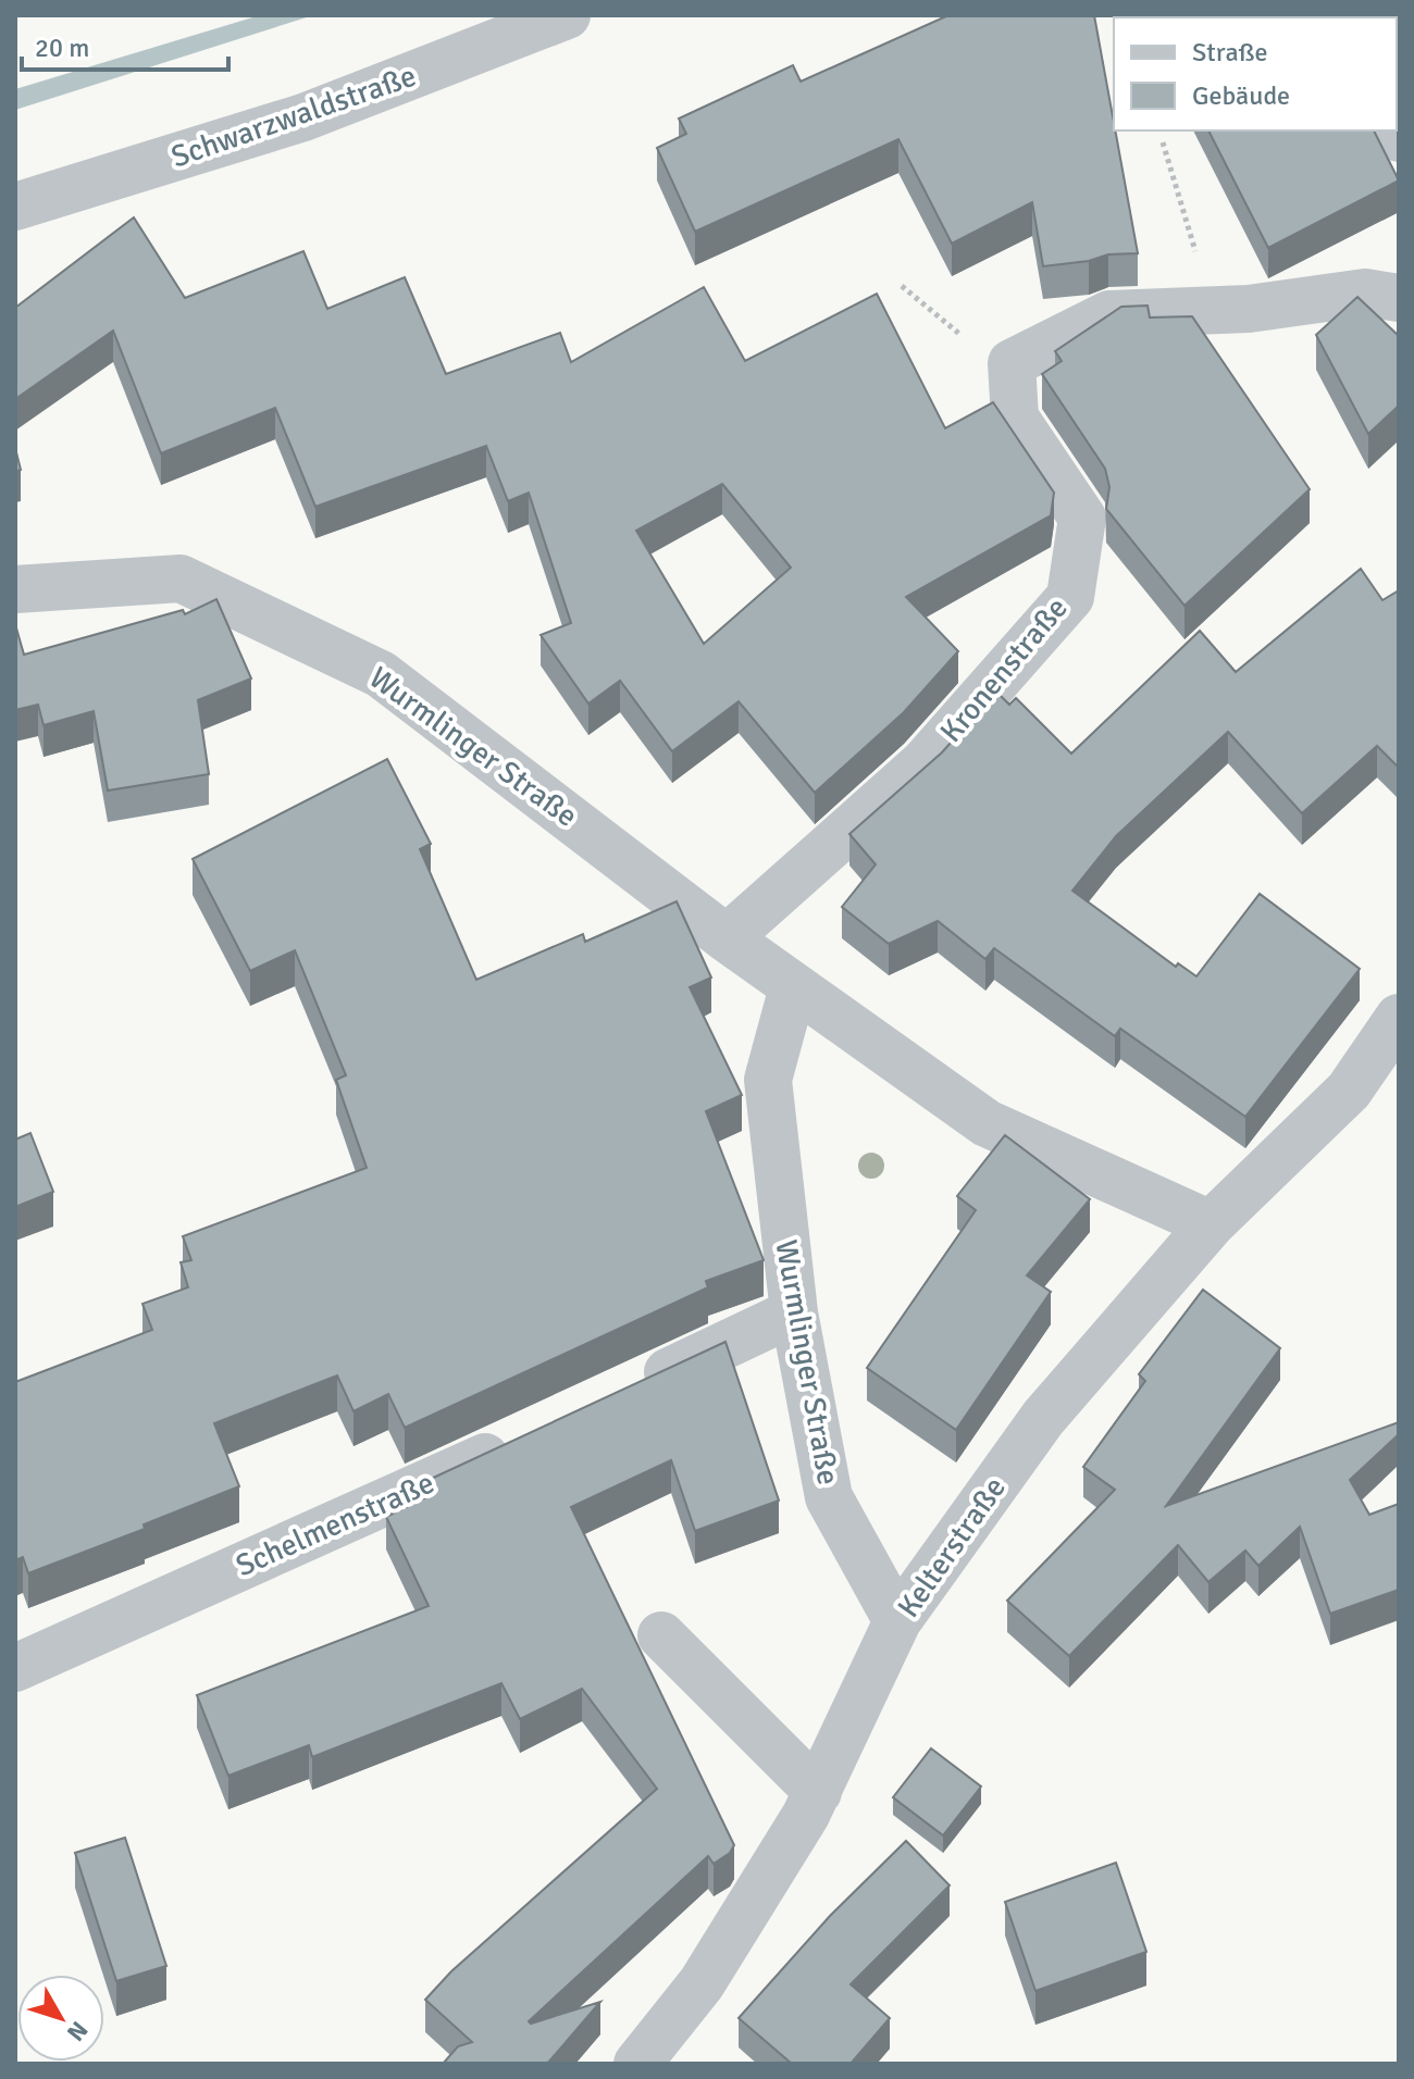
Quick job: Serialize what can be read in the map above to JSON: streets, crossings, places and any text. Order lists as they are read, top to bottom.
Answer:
{
  "streets": {
    "street": [
      "Schwarzwaldstraße",
      "Kronenstraße",
      "Wurmlinger Straße",
      "Schelmenstraße",
      "Kelterstraße"
    ]
  },
  "crossings": [
    ["Kronenstraße", "Wurmlinger Straße"],
    ["Wurmlinger Straße", "Kelterstraße"]
  ],
  "legend": ["Straße", "Gebäude"],
  "scale_bar": "20 m",
  "north": "bottom right"
}
